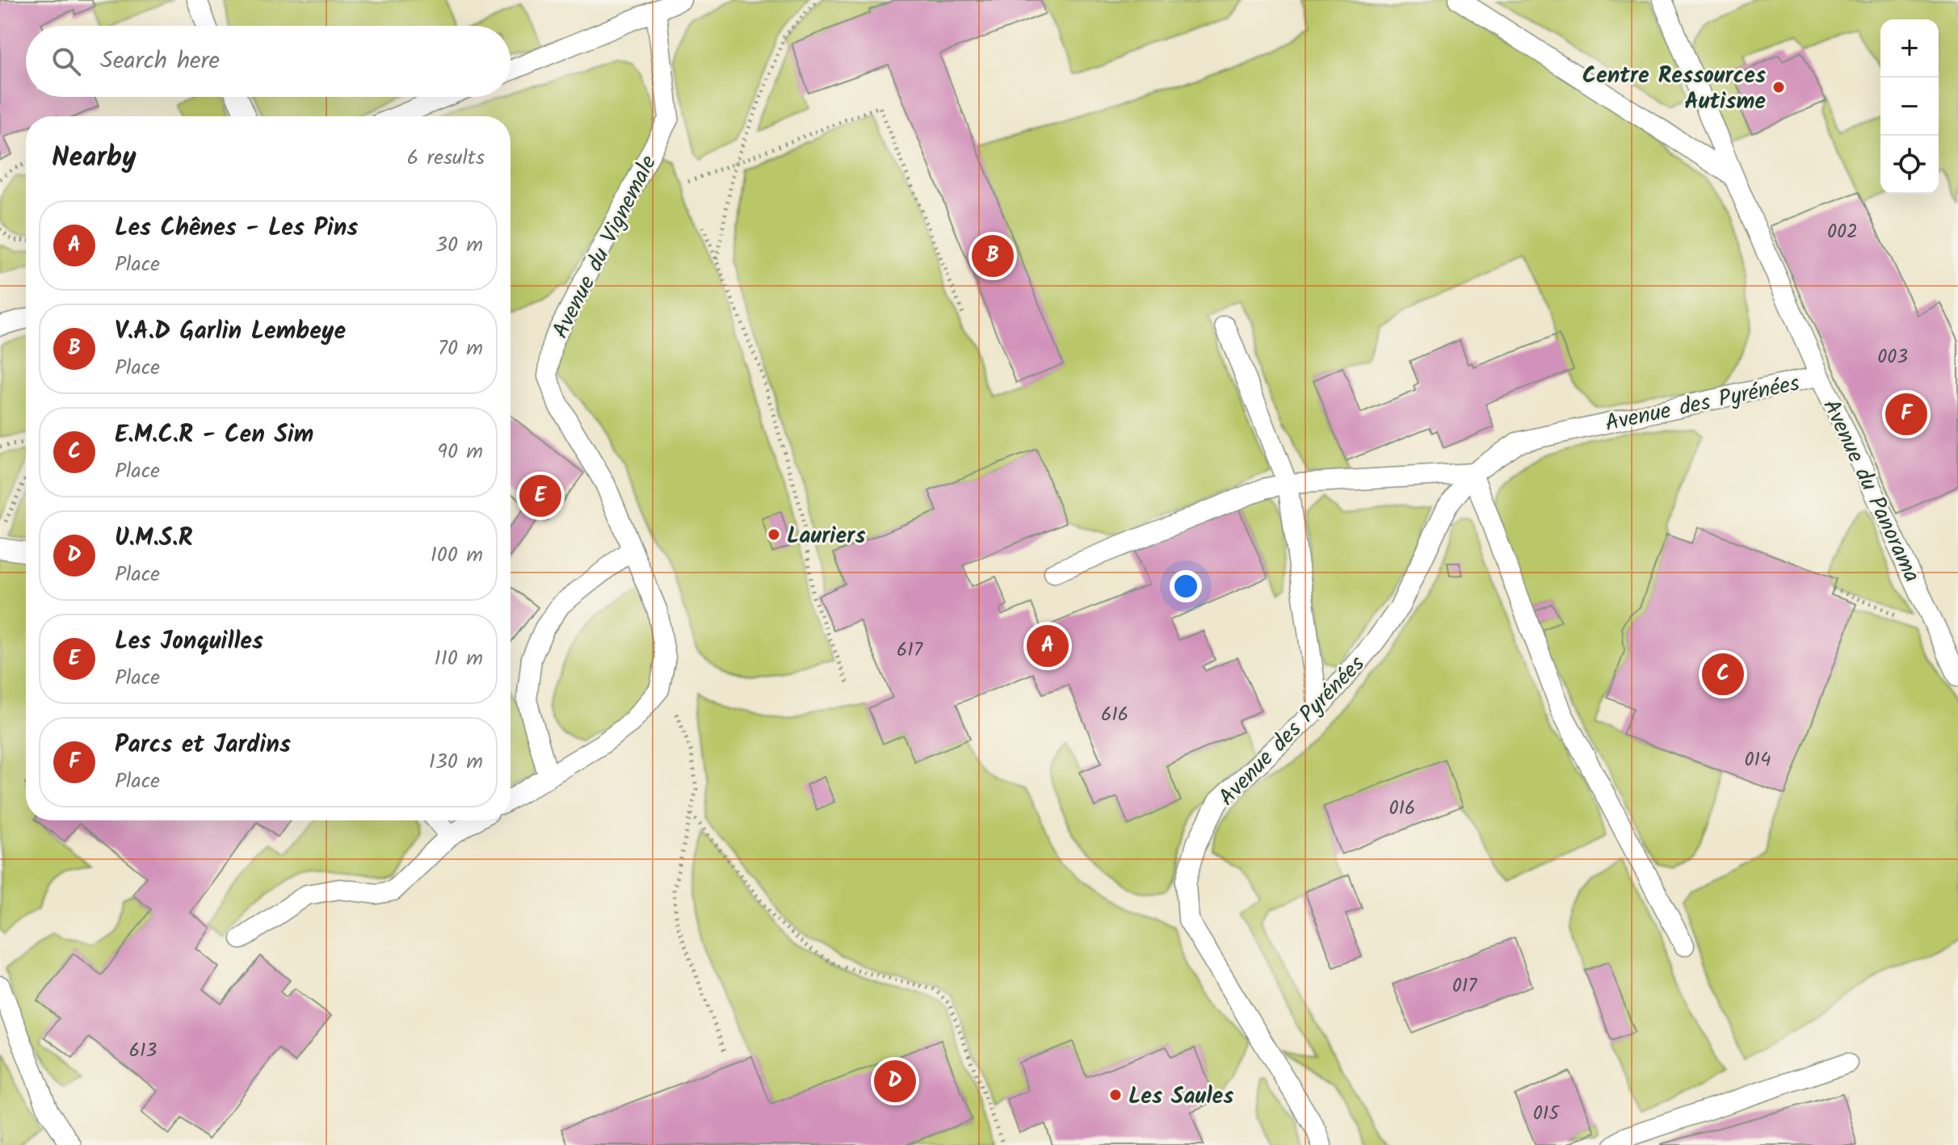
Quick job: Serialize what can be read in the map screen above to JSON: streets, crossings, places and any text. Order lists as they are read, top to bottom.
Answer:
{
  "streets": {
    "lane": ["Avenue du Vignemale", "Avenue des Pyrénées", "Avenue du Panorama"]
  },
  "crossings": [
    ["Avenue des Pyrénées", "Avenue du Panorama"]
  ],
  "places": ["Centre Ressources Autisme", "Lauriers", "Les Saules"],
  "house_numbers": [
    "002",
    "003",
    "617",
    "616",
    "014",
    "016",
    "017",
    "613",
    "015"
  ],
  "page": {
    "map_buttons": ["+", "−"],
    "search": "Search here",
    "heading": ["Nearby", "6 results"],
    "list": [
      {
        "mark": "A",
        "name": "Les Chênes - Les Pins",
        "note": "Place",
        "value": "30 m"
      },
      {
        "mark": "B",
        "name": "V.A.D Garlin Lembeye",
        "note": "Place",
        "value": "70 m"
      },
      {
        "mark": "C",
        "name": "E.M.C.R - Cen Sim",
        "note": "Place",
        "value": "90 m"
      },
      {
        "mark": "D",
        "name": "U.M.S.R",
        "note": "Place",
        "value": "100 m"
      },
      {
        "mark": "E",
        "name": "Les Jonquilles",
        "note": "Place",
        "value": "110 m"
      },
      {
        "mark": "F",
        "name": "Parcs et Jardins",
        "note": "Place",
        "value": "130 m"
      }
    ],
    "pins": [
      "B",
      "F",
      "E",
      "A",
      "C",
      "D"
    ]
  }
}
